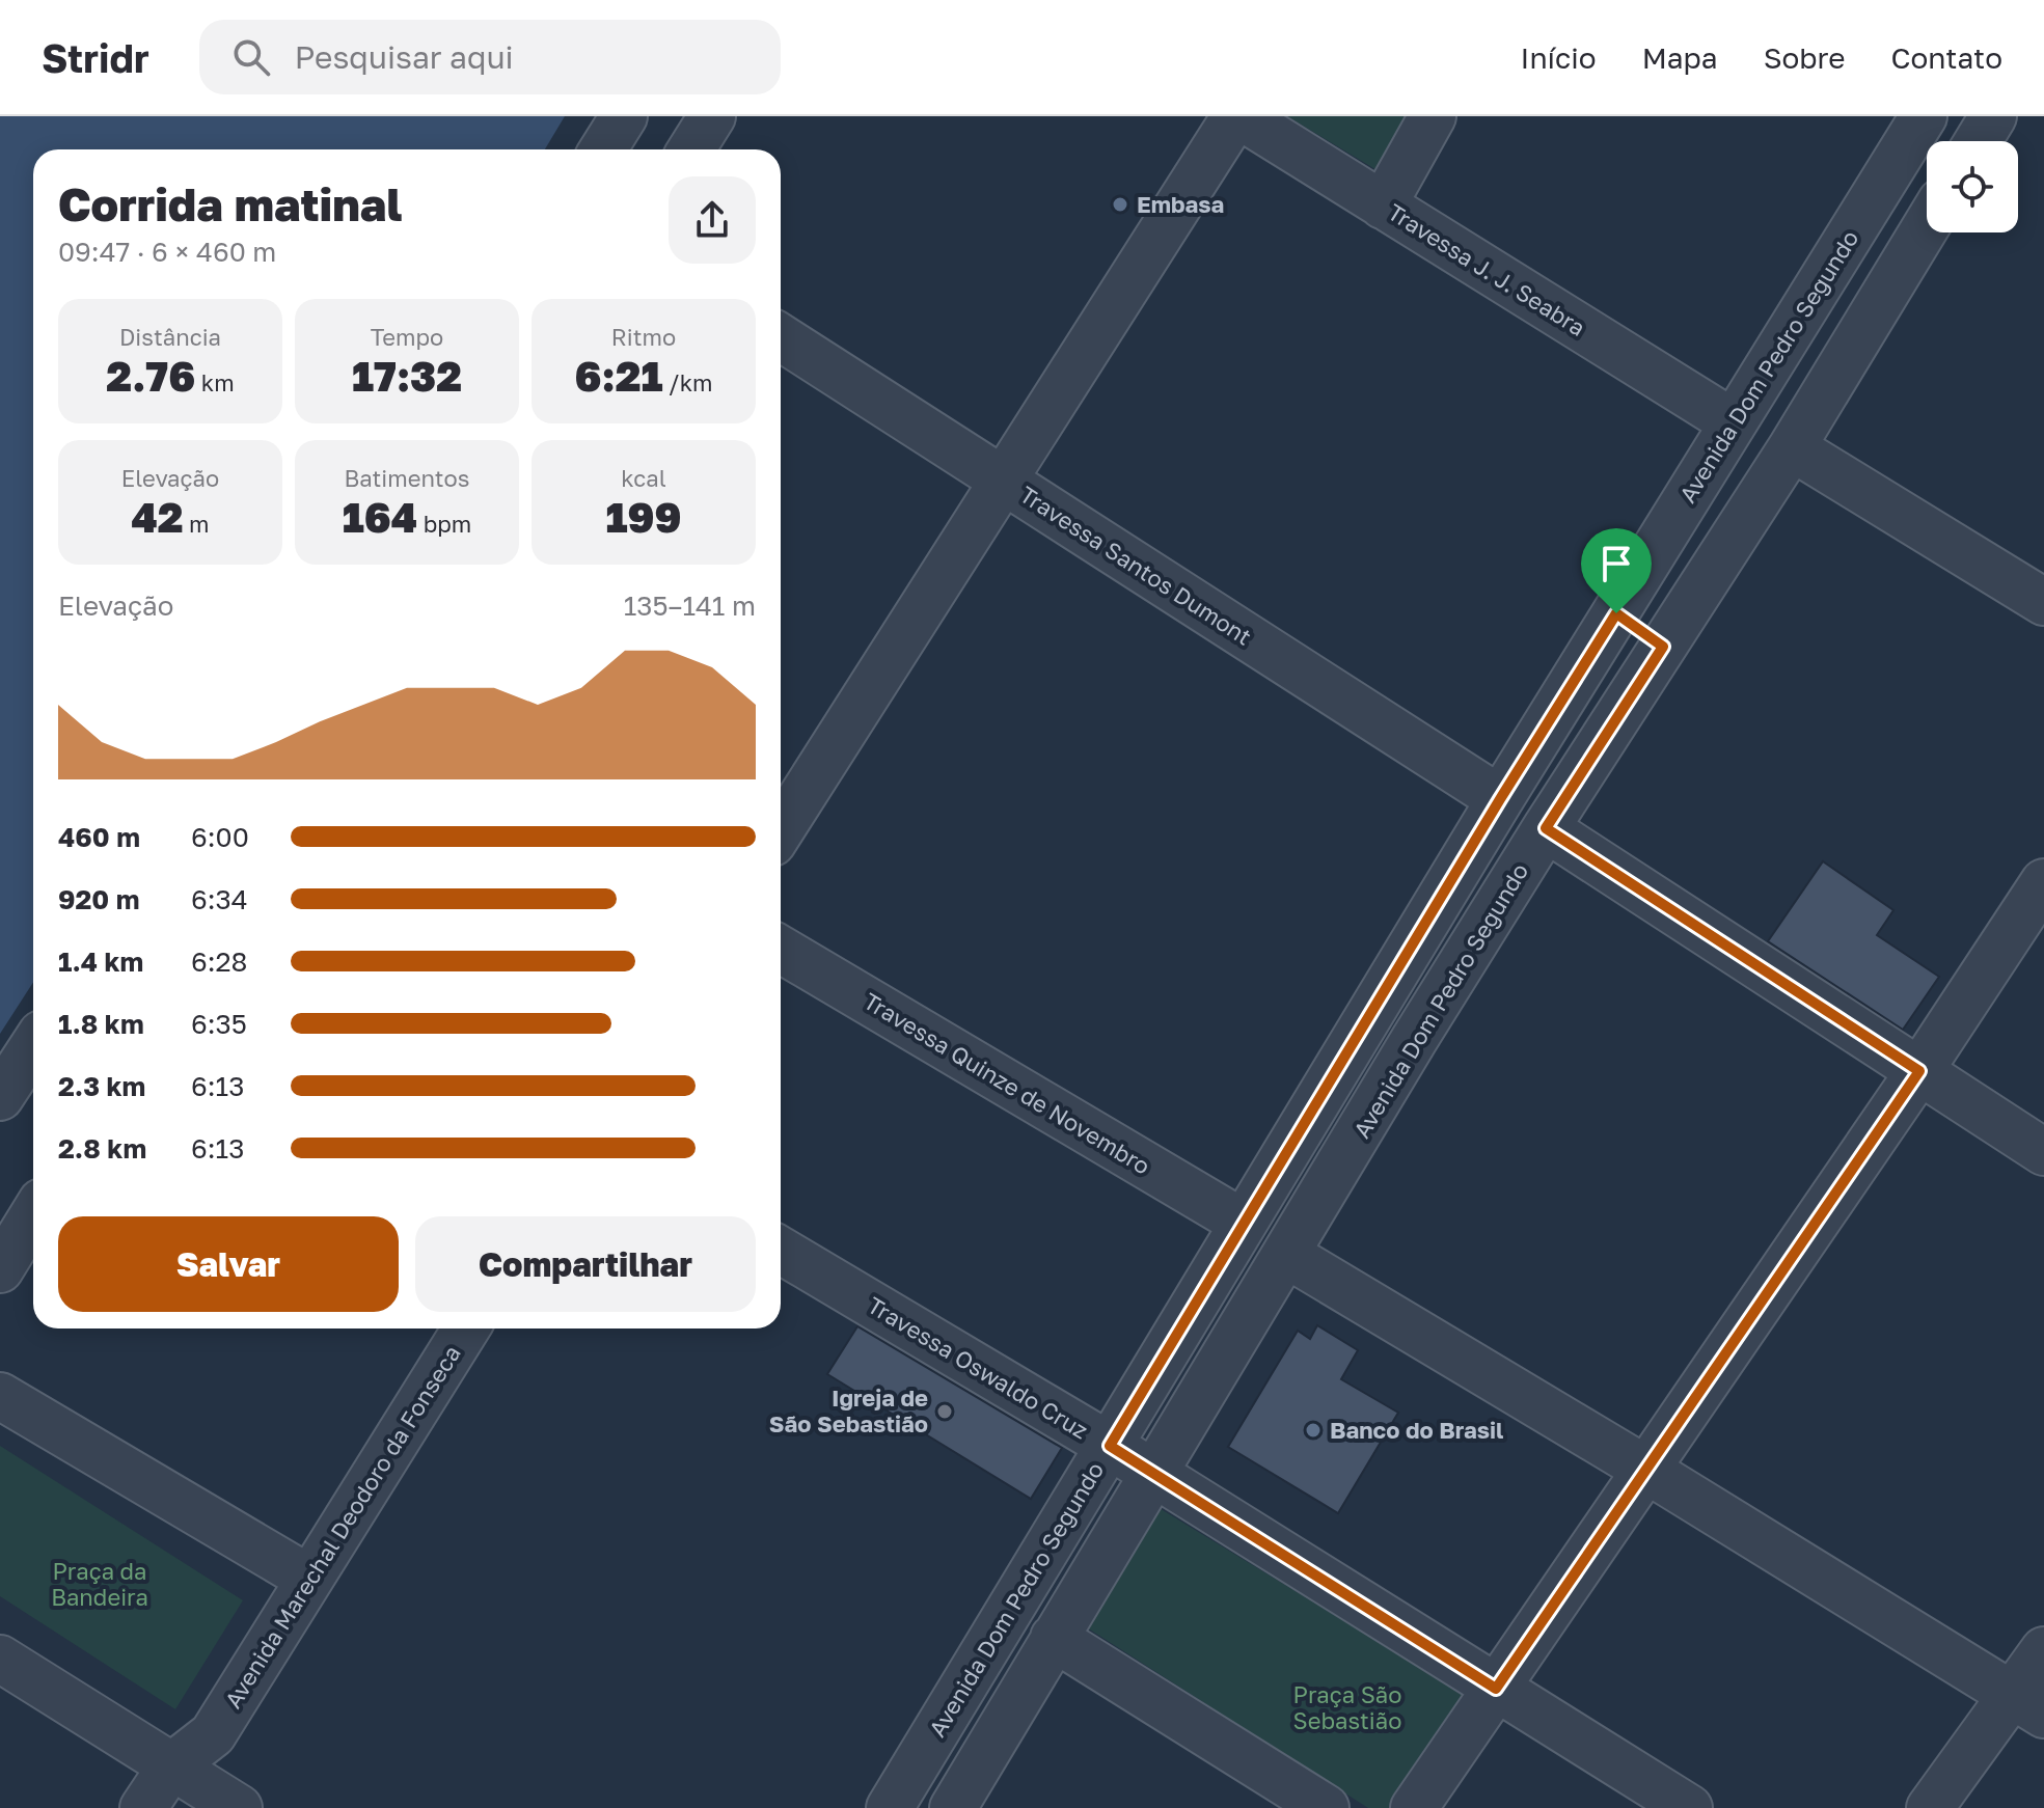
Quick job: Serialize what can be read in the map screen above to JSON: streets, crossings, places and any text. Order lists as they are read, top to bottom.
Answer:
{
  "streets": {
    "street": [
      "Travessa J. J. Seabra",
      "Avenida Dom Pedro Segundo",
      "Travessa Santos Dumont",
      "Travessa Quinze de Novembro",
      "Travessa Oswaldo Cruz",
      "Avenida Marechal Deodoro da Fonseca"
    ]
  },
  "crossings": [
    ["Travessa J. J. Seabra", "Avenida Dom Pedro Segundo"],
    ["Avenida Dom Pedro Segundo", "Travessa Santos Dumont"],
    ["Avenida Dom Pedro Segundo", "Travessa Quinze de Novembro"],
    ["Avenida Dom Pedro Segundo", "Travessa Oswaldo Cruz"]
  ],
  "parks": ["Praça da Bandeira", "Praça São Sebastião"],
  "places": ["Embasa", "Igreja de São Sebastião", "Banco do Brasil"],
  "page": {
    "header": "Stridr",
    "search": "Pesquisar aqui",
    "nav": [
      "Início",
      "Mapa",
      "Sobre",
      "Contato"
    ],
    "heading": ["Corrida matinal", "09:47 · 6 × 460 m"],
    "stats": [
      ["Distância", "2.76 km"],
      ["Tempo", "17:32"],
      ["Ritmo", "6:21 /km"],
      ["Elevação", "42 m"],
      ["Batimentos", "164 bpm"],
      ["kcal", "199"]
    ],
    "chart": ["Elevação", "135–141 m"],
    "list": [
      {
        "name": "460 m",
        "note": "6:00"
      },
      {
        "name": "920 m",
        "note": "6:34"
      },
      {
        "name": "1.4 km",
        "note": "6:28"
      },
      {
        "name": "1.8 km",
        "note": "6:35"
      },
      {
        "name": "2.3 km",
        "note": "6:13"
      },
      {
        "name": "2.8 km",
        "note": "6:13"
      }
    ],
    "buttons": ["Salvar", "Compartilhar"]
  }
}
